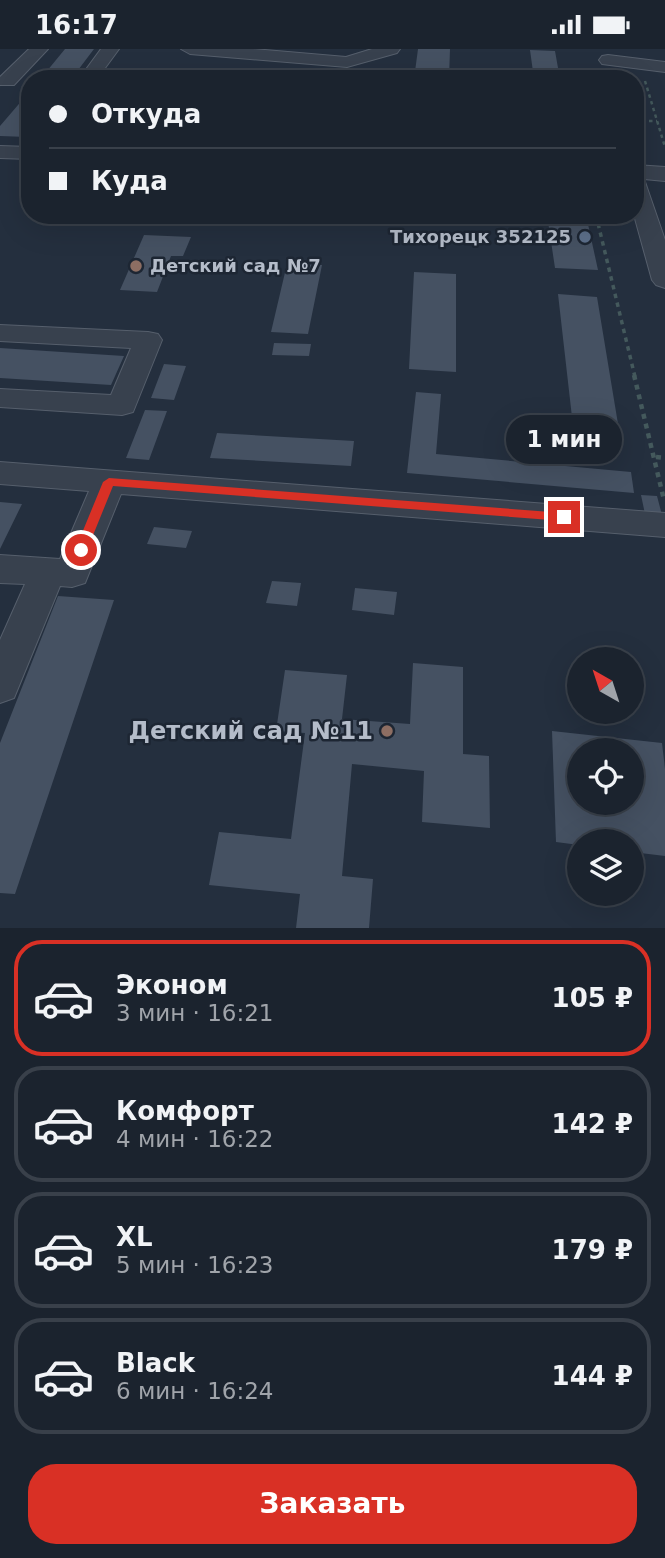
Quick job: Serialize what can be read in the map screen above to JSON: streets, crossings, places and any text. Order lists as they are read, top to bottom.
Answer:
{
  "places": ["Тихорецк 352125", "Детский сад №7", "Детский сад №11"],
  "north": "top left",
  "page": {
    "status": "16:17",
    "banner": ["Откуда", "Куда"],
    "bubble": "1 мин",
    "list": [
      {
        "name": "Эконом",
        "note": "3 мин · 16:21",
        "value": "105 ₽"
      },
      {
        "name": "Комфорт",
        "note": "4 мин · 16:22",
        "value": "142 ₽"
      },
      {
        "name": "XL",
        "note": "5 мин · 16:23",
        "value": "179 ₽"
      },
      {
        "name": "Black",
        "note": "6 мин · 16:24",
        "value": "144 ₽"
      }
    ],
    "buttons": "Заказать"
  }
}
